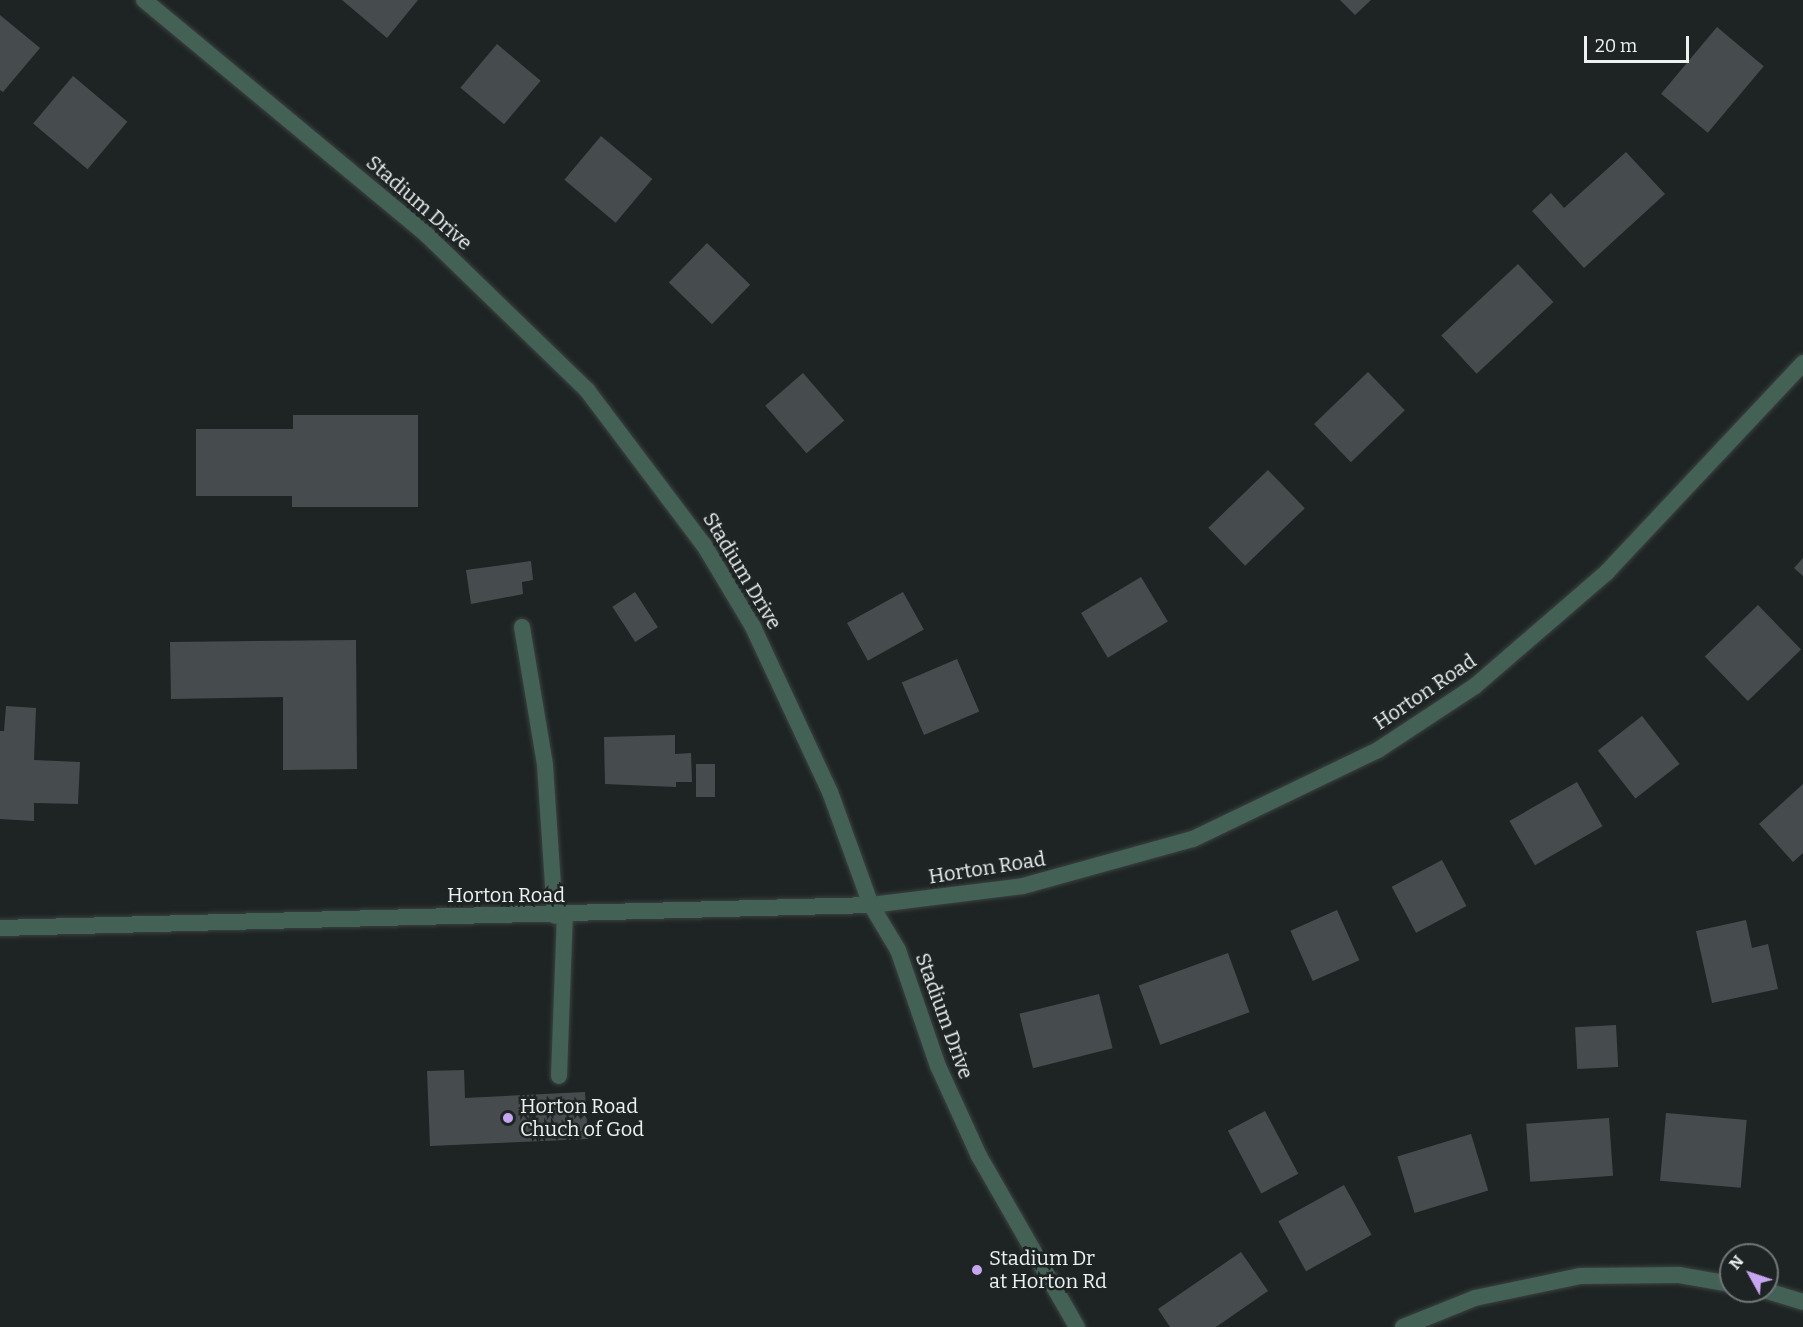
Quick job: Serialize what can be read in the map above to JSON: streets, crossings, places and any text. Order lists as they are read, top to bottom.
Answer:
{
  "streets": {
    "street": ["Stadium Drive", "Horton Road"]
  },
  "crossings": [
    ["Stadium Drive", "Horton Road"]
  ],
  "places": ["Horton Road Chuch of God", "Stadium Dr at Horton Rd"],
  "scale_bar": "20 m",
  "north": "top left"
}
